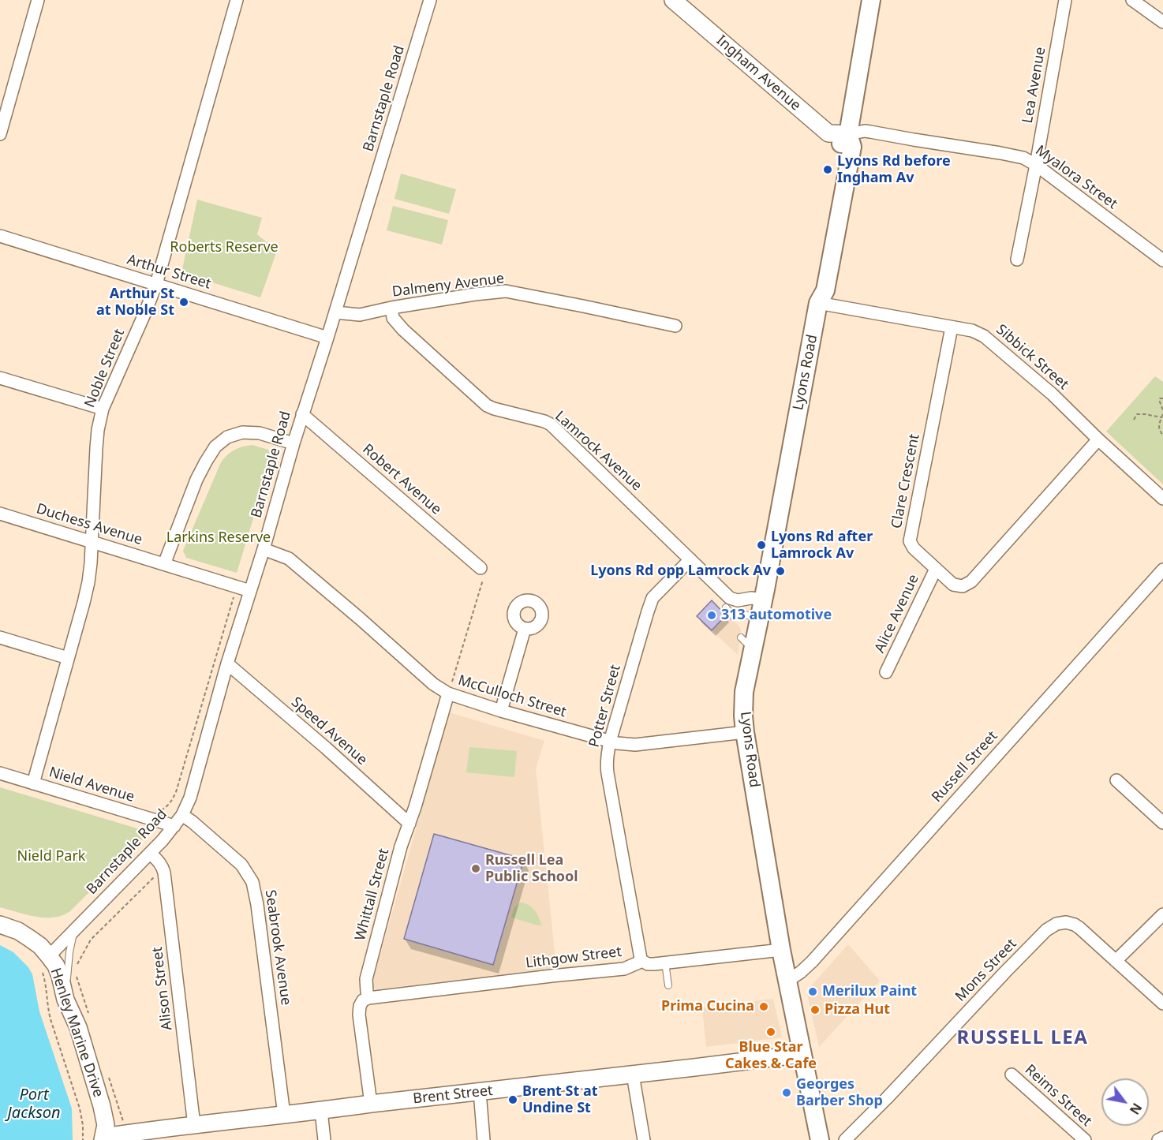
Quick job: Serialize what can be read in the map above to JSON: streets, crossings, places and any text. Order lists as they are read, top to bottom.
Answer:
{
  "streets": {
    "main road": [
      "Ingham Avenue",
      "Lyons Road",
      "Henley Marine Drive",
      "Brent Street"
    ],
    "street": [
      "Lea Avenue",
      "Barnstaple Road",
      "Myalora Street",
      "Arthur Street",
      "Dalmeny Avenue",
      "Sibbick Street",
      "Noble Street",
      "Lamrock Avenue",
      "Robert Avenue",
      "Clare Crescent",
      "Duchess Avenue",
      "Alice Avenue",
      "McCulloch Street",
      "Potter Street",
      "Speed Avenue",
      "Russell Street",
      "Nield Avenue",
      "Whittall Street",
      "Seabrook Avenue",
      "Lithgow Street",
      "Mons Street",
      "Alison Street",
      "Reims Street"
    ]
  },
  "crossings": [
    ["Ingham Avenue", "Myalora Street"],
    ["Ingham Avenue", "Lyons Road"],
    ["Lea Avenue", "Myalora Street"],
    ["Barnstaple Road", "Arthur Street"],
    ["Barnstaple Road", "Dalmeny Avenue"],
    ["Barnstaple Road", "Robert Avenue"],
    ["Barnstaple Road", "Duchess Avenue"],
    ["Barnstaple Road", "McCulloch Street"],
    ["Barnstaple Road", "Speed Avenue"],
    ["Barnstaple Road", "Nield Avenue"],
    ["Barnstaple Road", "Seabrook Avenue"],
    ["Barnstaple Road", "Alison Street"],
    ["Barnstaple Road", "Henley Marine Drive"],
    ["Myalora Street", "Lyons Road"],
    ["Arthur Street", "Noble Street"],
    ["Dalmeny Avenue", "Lamrock Avenue"],
    ["Sibbick Street", "Lyons Road"],
    ["Sibbick Street", "Clare Crescent"],
    ["Noble Street", "Duchess Avenue"],
    ["Noble Street", "Nield Avenue"],
    ["Lyons Road", "Lamrock Avenue"],
    ["Lyons Road", "McCulloch Street"],
    ["Lyons Road", "Russell Street"],
    ["Lyons Road", "Lithgow Street"],
    ["Lyons Road", "Brent Street"],
    ["Lamrock Avenue", "Potter Street"],
    ["Clare Crescent", "Alice Avenue"],
    ["McCulloch Street", "Potter Street"],
    ["McCulloch Street", "Whittall Street"],
    ["Potter Street", "Lithgow Street"],
    ["Speed Avenue", "Whittall Street"],
    ["Whittall Street", "Lithgow Street"],
    ["Whittall Street", "Brent Street"],
    ["Seabrook Avenue", "Brent Street"],
    ["Alison Street", "Brent Street"],
    ["Henley Marine Drive", "Brent Street"]
  ],
  "districts": ["RUSSELL LEA"],
  "water": ["Port Jackson"],
  "parks": ["Roberts Reserve", "Larkins Reserve", "Nield Park"],
  "places": [
    "Lyons Rd before Ingham Av",
    "Arthur St at Noble St",
    "Lyons Rd after Lamrock Av",
    "Lyons Rd opp Lamrock Av",
    "313 automotive",
    "Russell Lea Public School",
    "Merilux Paint",
    "Prima Cucina",
    "Pizza Hut",
    "Blue Star Cakes & Cafe",
    "Georges Barber Shop",
    "Brent St at Undine St"
  ],
  "north": "bottom right"
}
